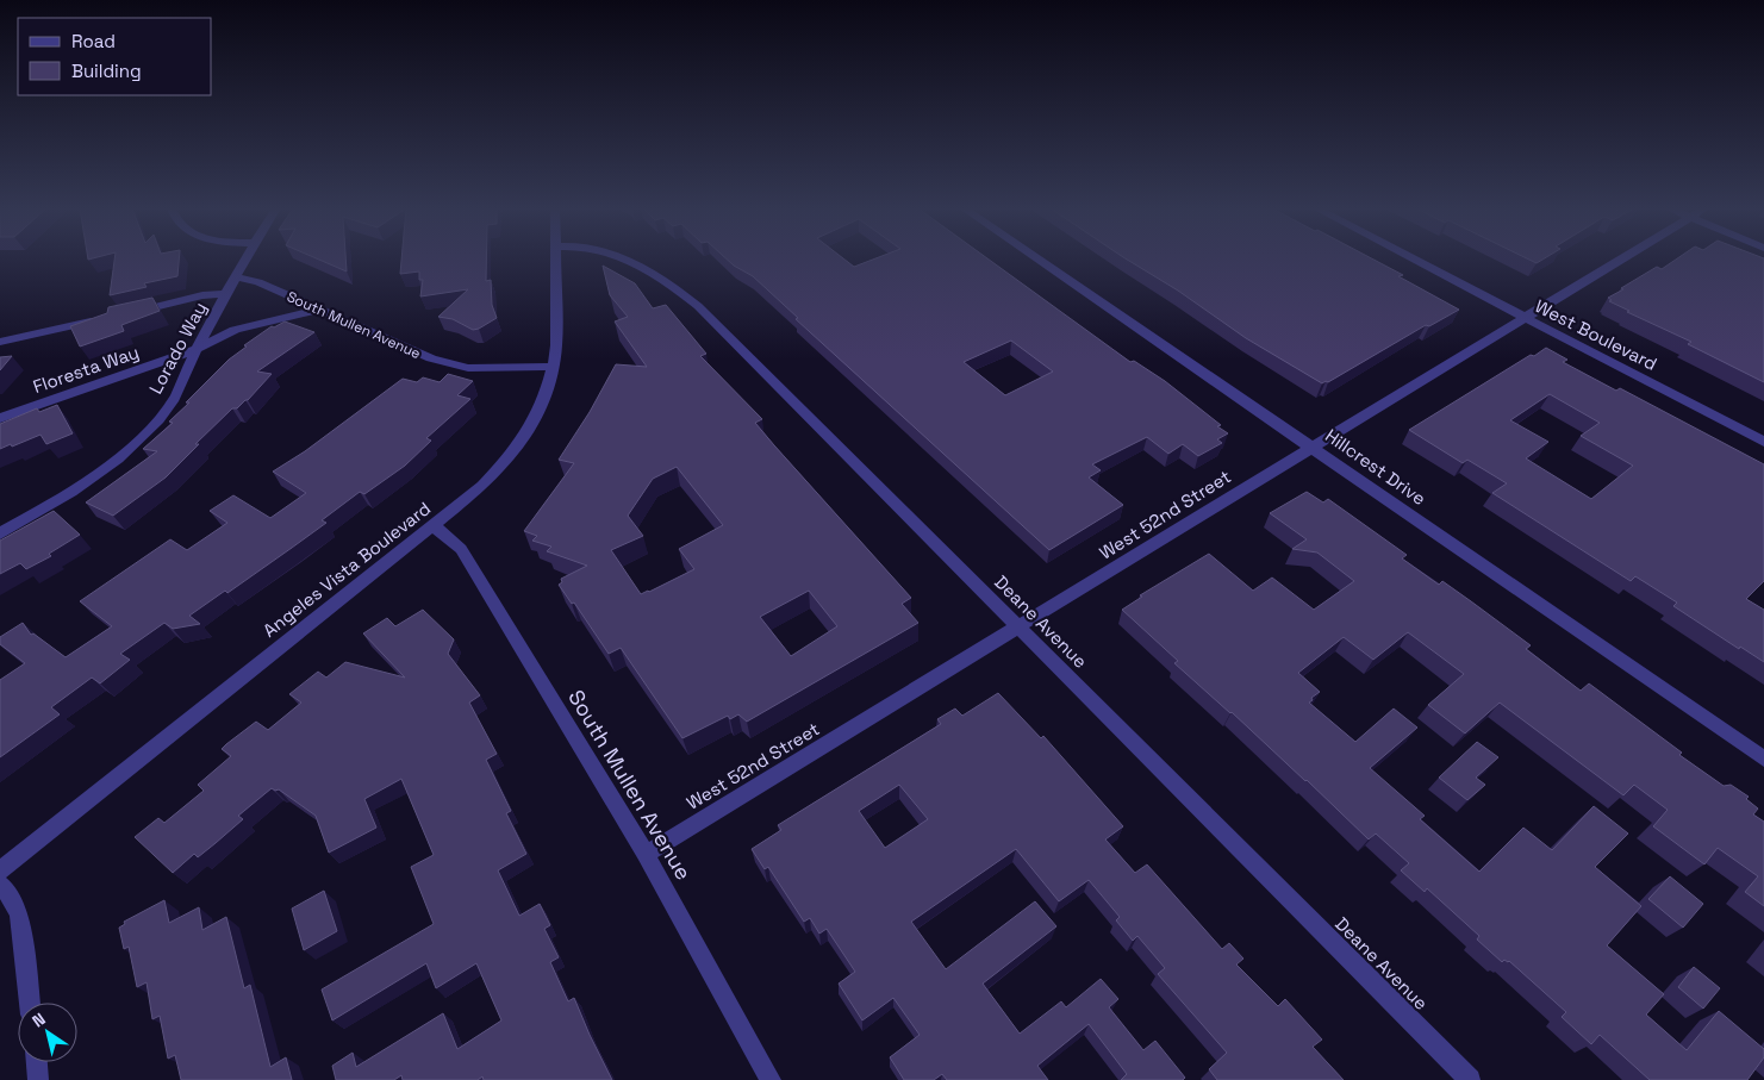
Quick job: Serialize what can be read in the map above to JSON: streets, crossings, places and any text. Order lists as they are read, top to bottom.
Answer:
{
  "streets": {
    "street": [
      "South Mullen Avenue",
      "West Boulevard",
      "Lorado Way",
      "Floresta Way",
      "Hillcrest Drive",
      "West 52nd Street",
      "Angeles Vista Boulevard",
      "Deane Avenue"
    ]
  },
  "crossings": [
    ["South Mullen Avenue", "Lorado Way"],
    ["South Mullen Avenue", "Floresta Way"],
    ["South Mullen Avenue", "West 52nd Street"],
    ["South Mullen Avenue", "Angeles Vista Boulevard"],
    ["West Boulevard", "West 52nd Street"],
    ["Lorado Way", "Floresta Way"],
    ["Hillcrest Drive", "West 52nd Street"],
    ["West 52nd Street", "Deane Avenue"]
  ],
  "legend": ["Road", "Building"],
  "north": "top left"
}
